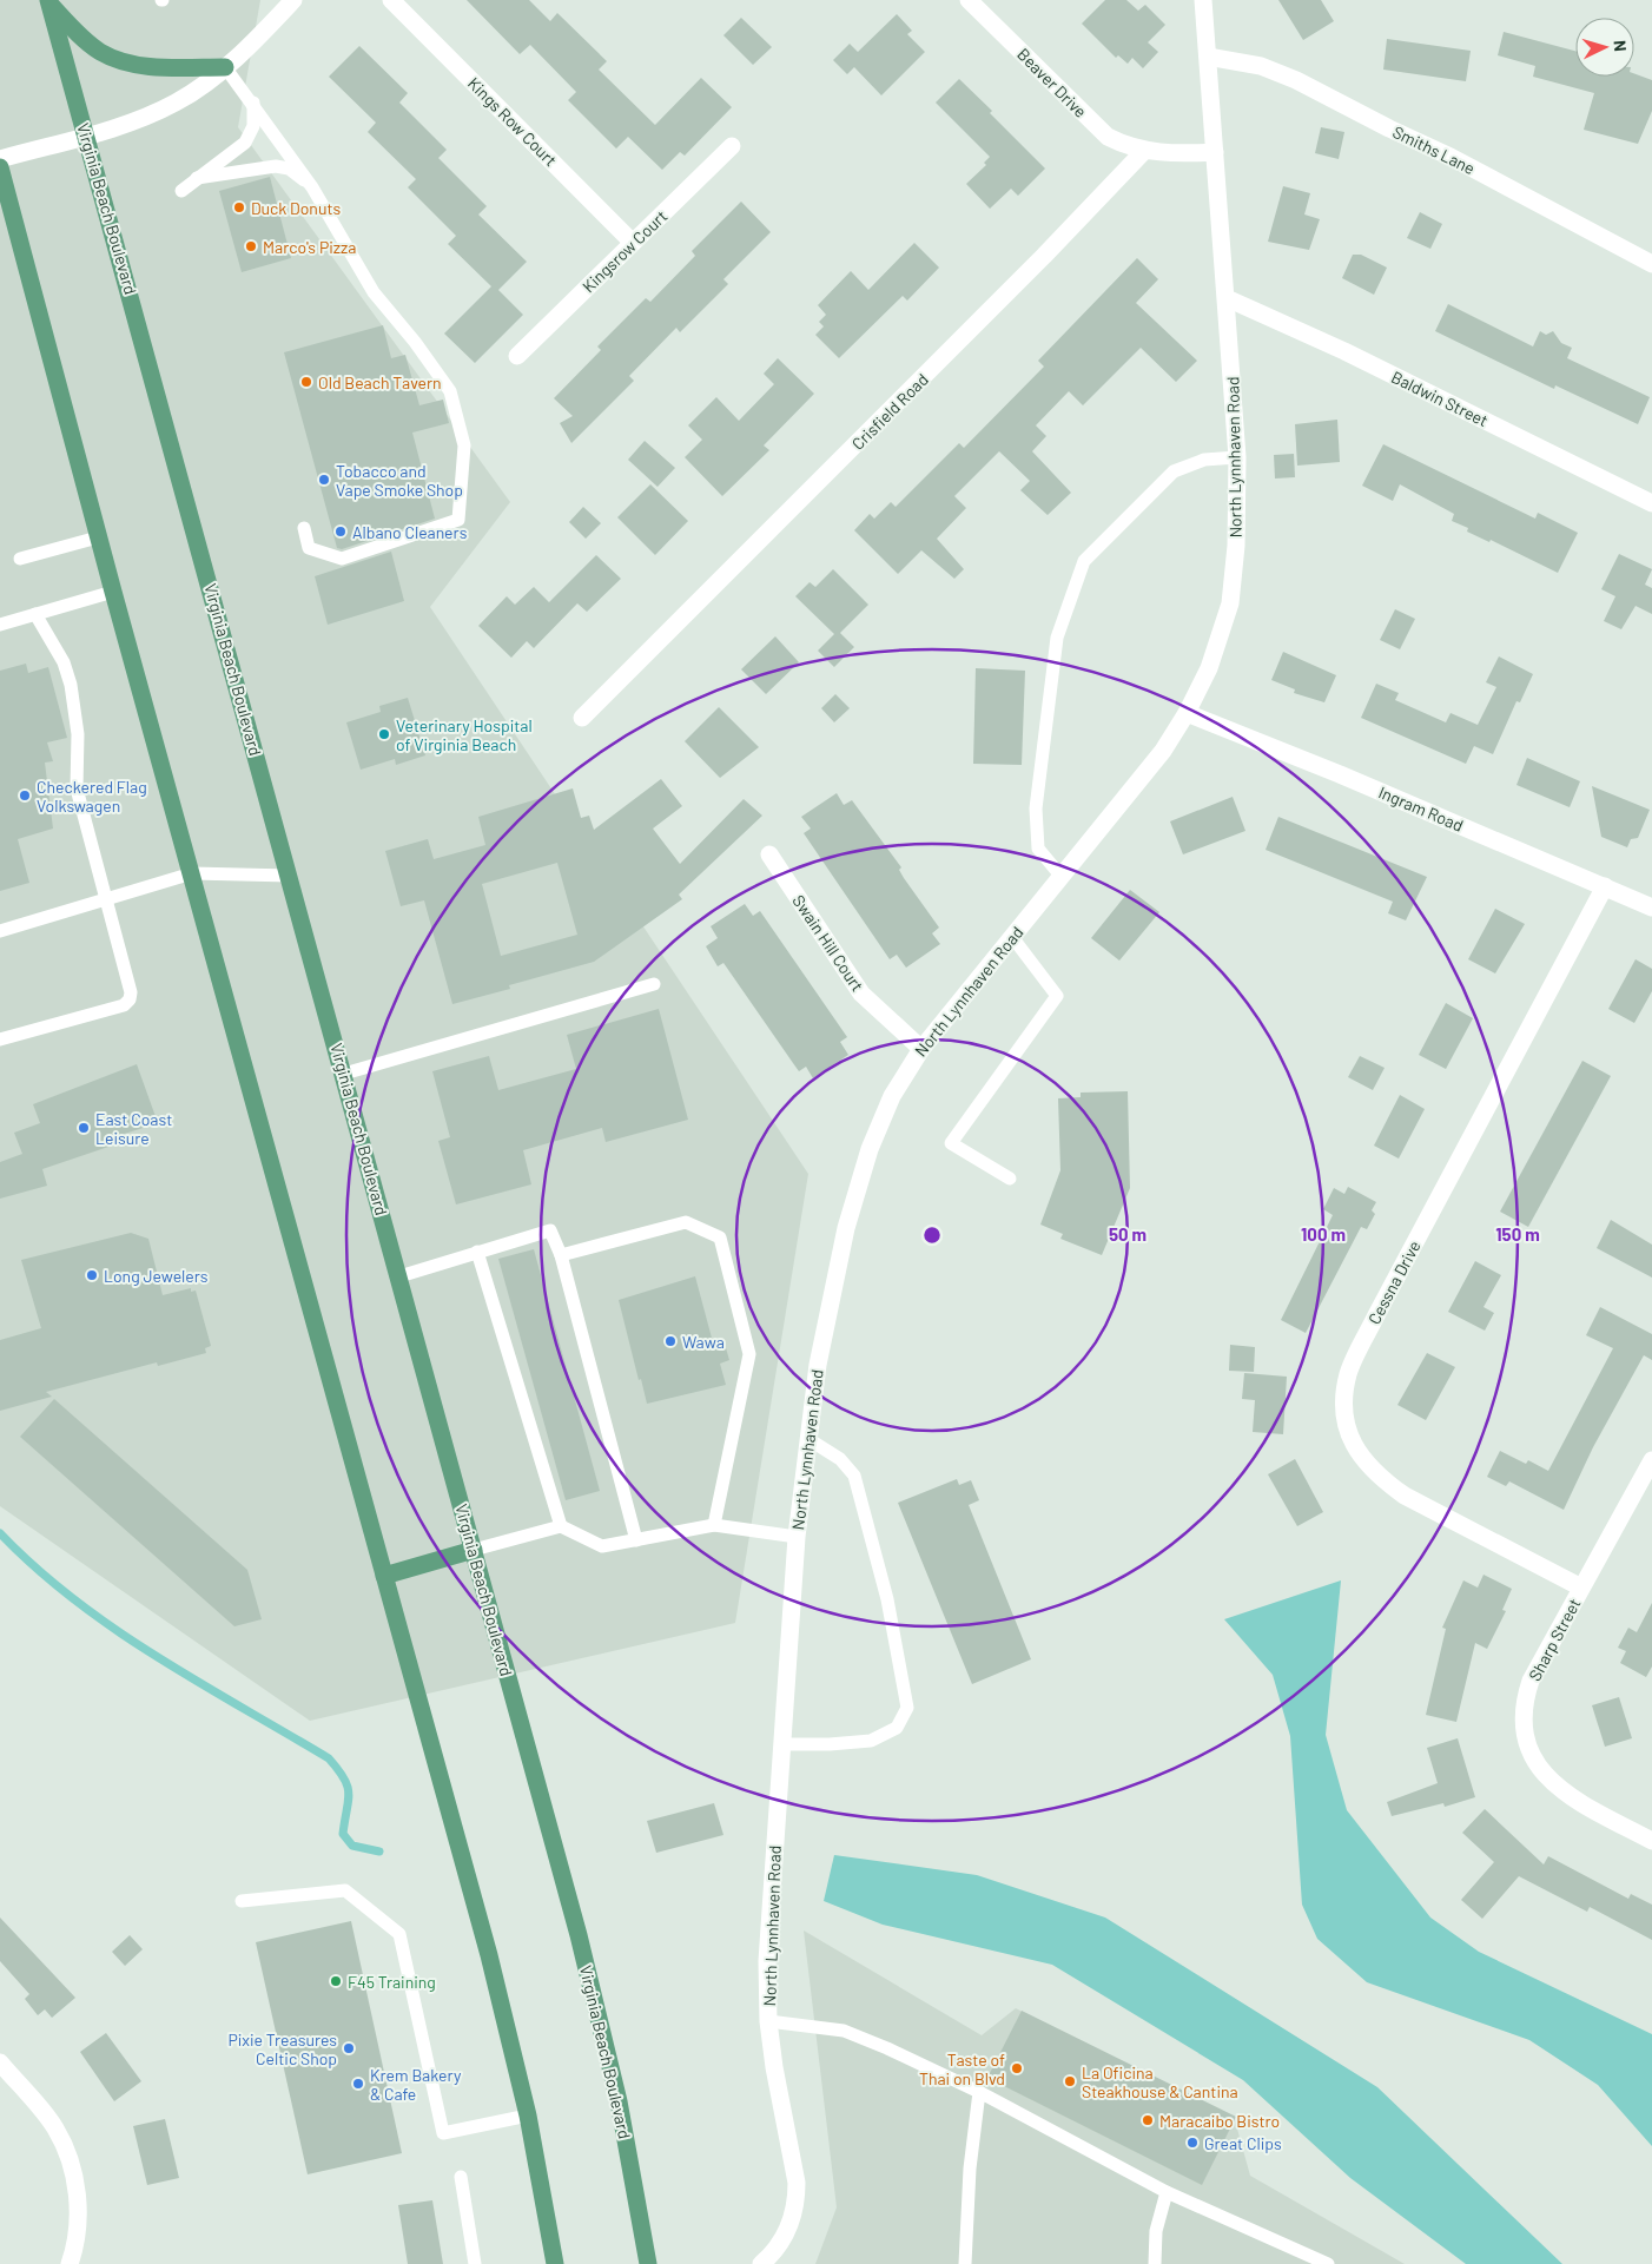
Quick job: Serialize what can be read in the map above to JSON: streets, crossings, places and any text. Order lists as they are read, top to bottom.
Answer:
{
  "streets": {
    "main road": ["Virginia Beach Boulevard"],
    "street": [
      "Beaver Drive",
      "Kings Row Court",
      "Smiths Lane",
      "Kingsrow Court",
      "Baldwin Street",
      "Crisfield Road",
      "North Lynnhaven Road",
      "Ingram Road",
      "Swain Hill Court",
      "Cessna Drive",
      "Sharp Street"
    ]
  },
  "crossings": [
    ["Beaver Drive", "Crisfield Road"],
    ["Kings Row Court", "Kingsrow Court"],
    ["Smiths Lane", "North Lynnhaven Road"],
    ["Baldwin Street", "North Lynnhaven Road"],
    ["North Lynnhaven Road", "Ingram Road"],
    ["North Lynnhaven Road", "Swain Hill Court"],
    ["Ingram Road", "Cessna Drive"],
    ["Cessna Drive", "Sharp Street"]
  ],
  "places": [
    "Duck Donuts",
    "Marco's Pizza",
    "Old Beach Tavern",
    "Tobacco and Vape Smoke Shop",
    "Albano Cleaners",
    "Veterinary Hospital of Virginia Beach",
    "Checkered Flag Volkswagen",
    "East Coast Leisure",
    "Long Jewelers",
    "Wawa",
    "F45 Training",
    "Pixie Treasures Celtic Shop",
    "Taste of Thai on Blvd",
    "La Oficina Steakhouse & Cantina",
    "Krem Bakery & Cafe",
    "Maracaibo Bistro",
    "Great Clips"
  ],
  "north": "right",
  "rings": ["50 m", "100 m", "150 m"]
}
